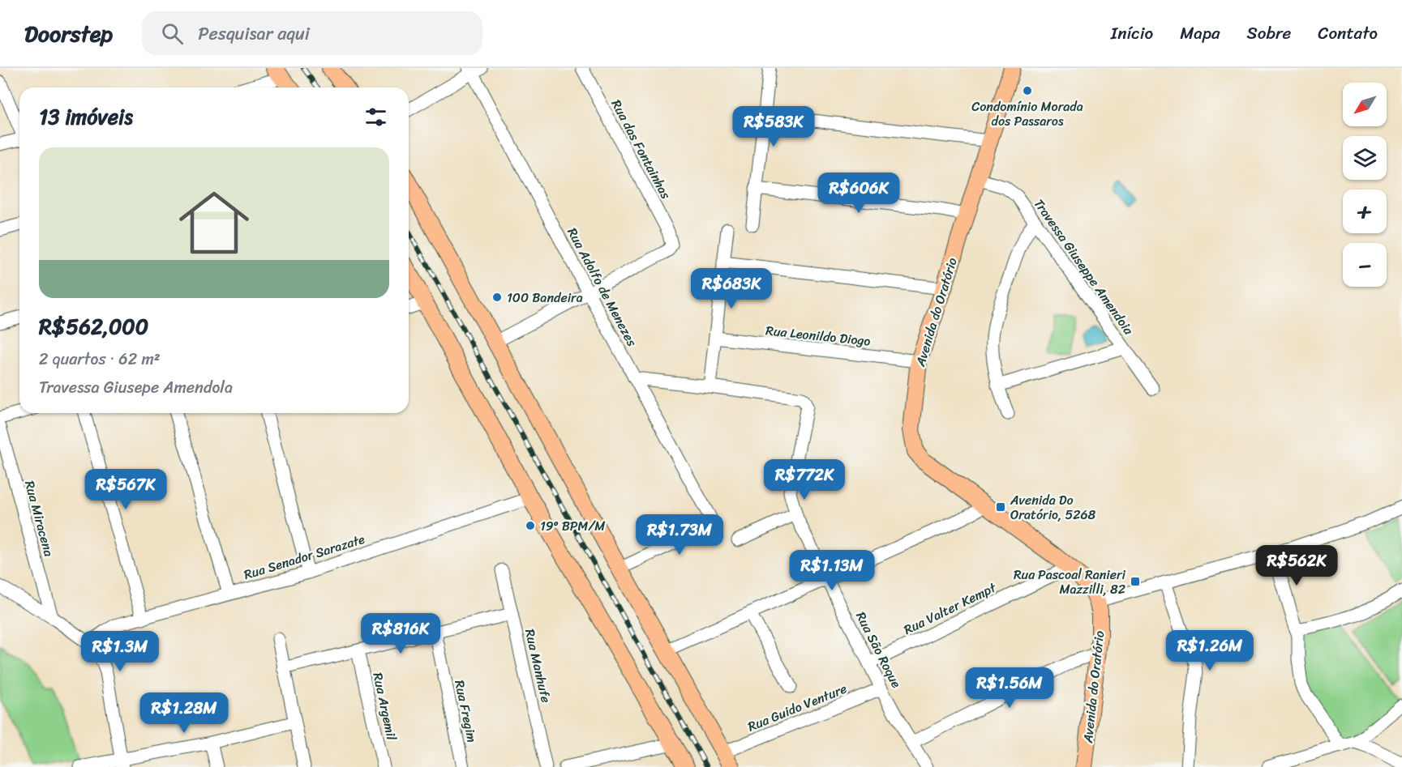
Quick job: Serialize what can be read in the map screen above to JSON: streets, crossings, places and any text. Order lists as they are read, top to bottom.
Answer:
{
  "streets": {
    "main road": ["Avenida do Oratório"],
    "street": [
      "Rua das Fontainhas",
      "Travessa Giuseppe Amendoia",
      "Rua Adolfo de Menezes",
      "Rua Leonildo Diogo",
      "Rua Miracena",
      "Rua Senador Sarazate",
      "Rua Valter Kempt",
      "Rua São Roque",
      "Rua Manhufe",
      "Rua Argemil",
      "Rua Guido Venture",
      "Rua Fregim"
    ]
  },
  "crossings": [
    ["Rua das Fontainhas", "Rua Adolfo de Menezes"],
    ["Travessa Giuseppe Amendoia", "Avenida do Oratório"],
    ["Rua Adolfo de Menezes", "Rua São Roque"],
    ["Avenida do Oratório", "Rua Leonildo Diogo"],
    ["Avenida do Oratório", "Rua Valter Kempt"],
    ["Rua Valter Kempt", "Rua São Roque"],
    ["Rua São Roque", "Rua Guido Venture"]
  ],
  "places": {
    "other": ["Condomínio Morada dos Passaros", "100 Bandeira", "19º BPM/M"],
    "transit": ["Avenida Do Oratório, 5268", "Rua Pascoal Ranieri Mazzilli, 82"]
  },
  "north": "bottom left",
  "page": {
    "header": "Doorstep",
    "search": "Pesquisar aqui",
    "nav": [
      "Início",
      "Mapa",
      "Sobre",
      "Contato"
    ],
    "map_buttons": ["+", "−"],
    "heading": "13 imóveis",
    "price": [
      "R$583K",
      "R$606K",
      "R$683K",
      "R$772K",
      "R$567K",
      "R$1.73M",
      "R$562K",
      "R$1.13M",
      "R$816K",
      "R$1.26M",
      "R$1.3M",
      "R$1.56M",
      "R$1.28M"
    ],
    "list": [
      {
        "name": "R$562,000",
        "note": "2 quartos · 62 m² · Travessa Giusepe Amendola"
      }
    ]
  }
}
